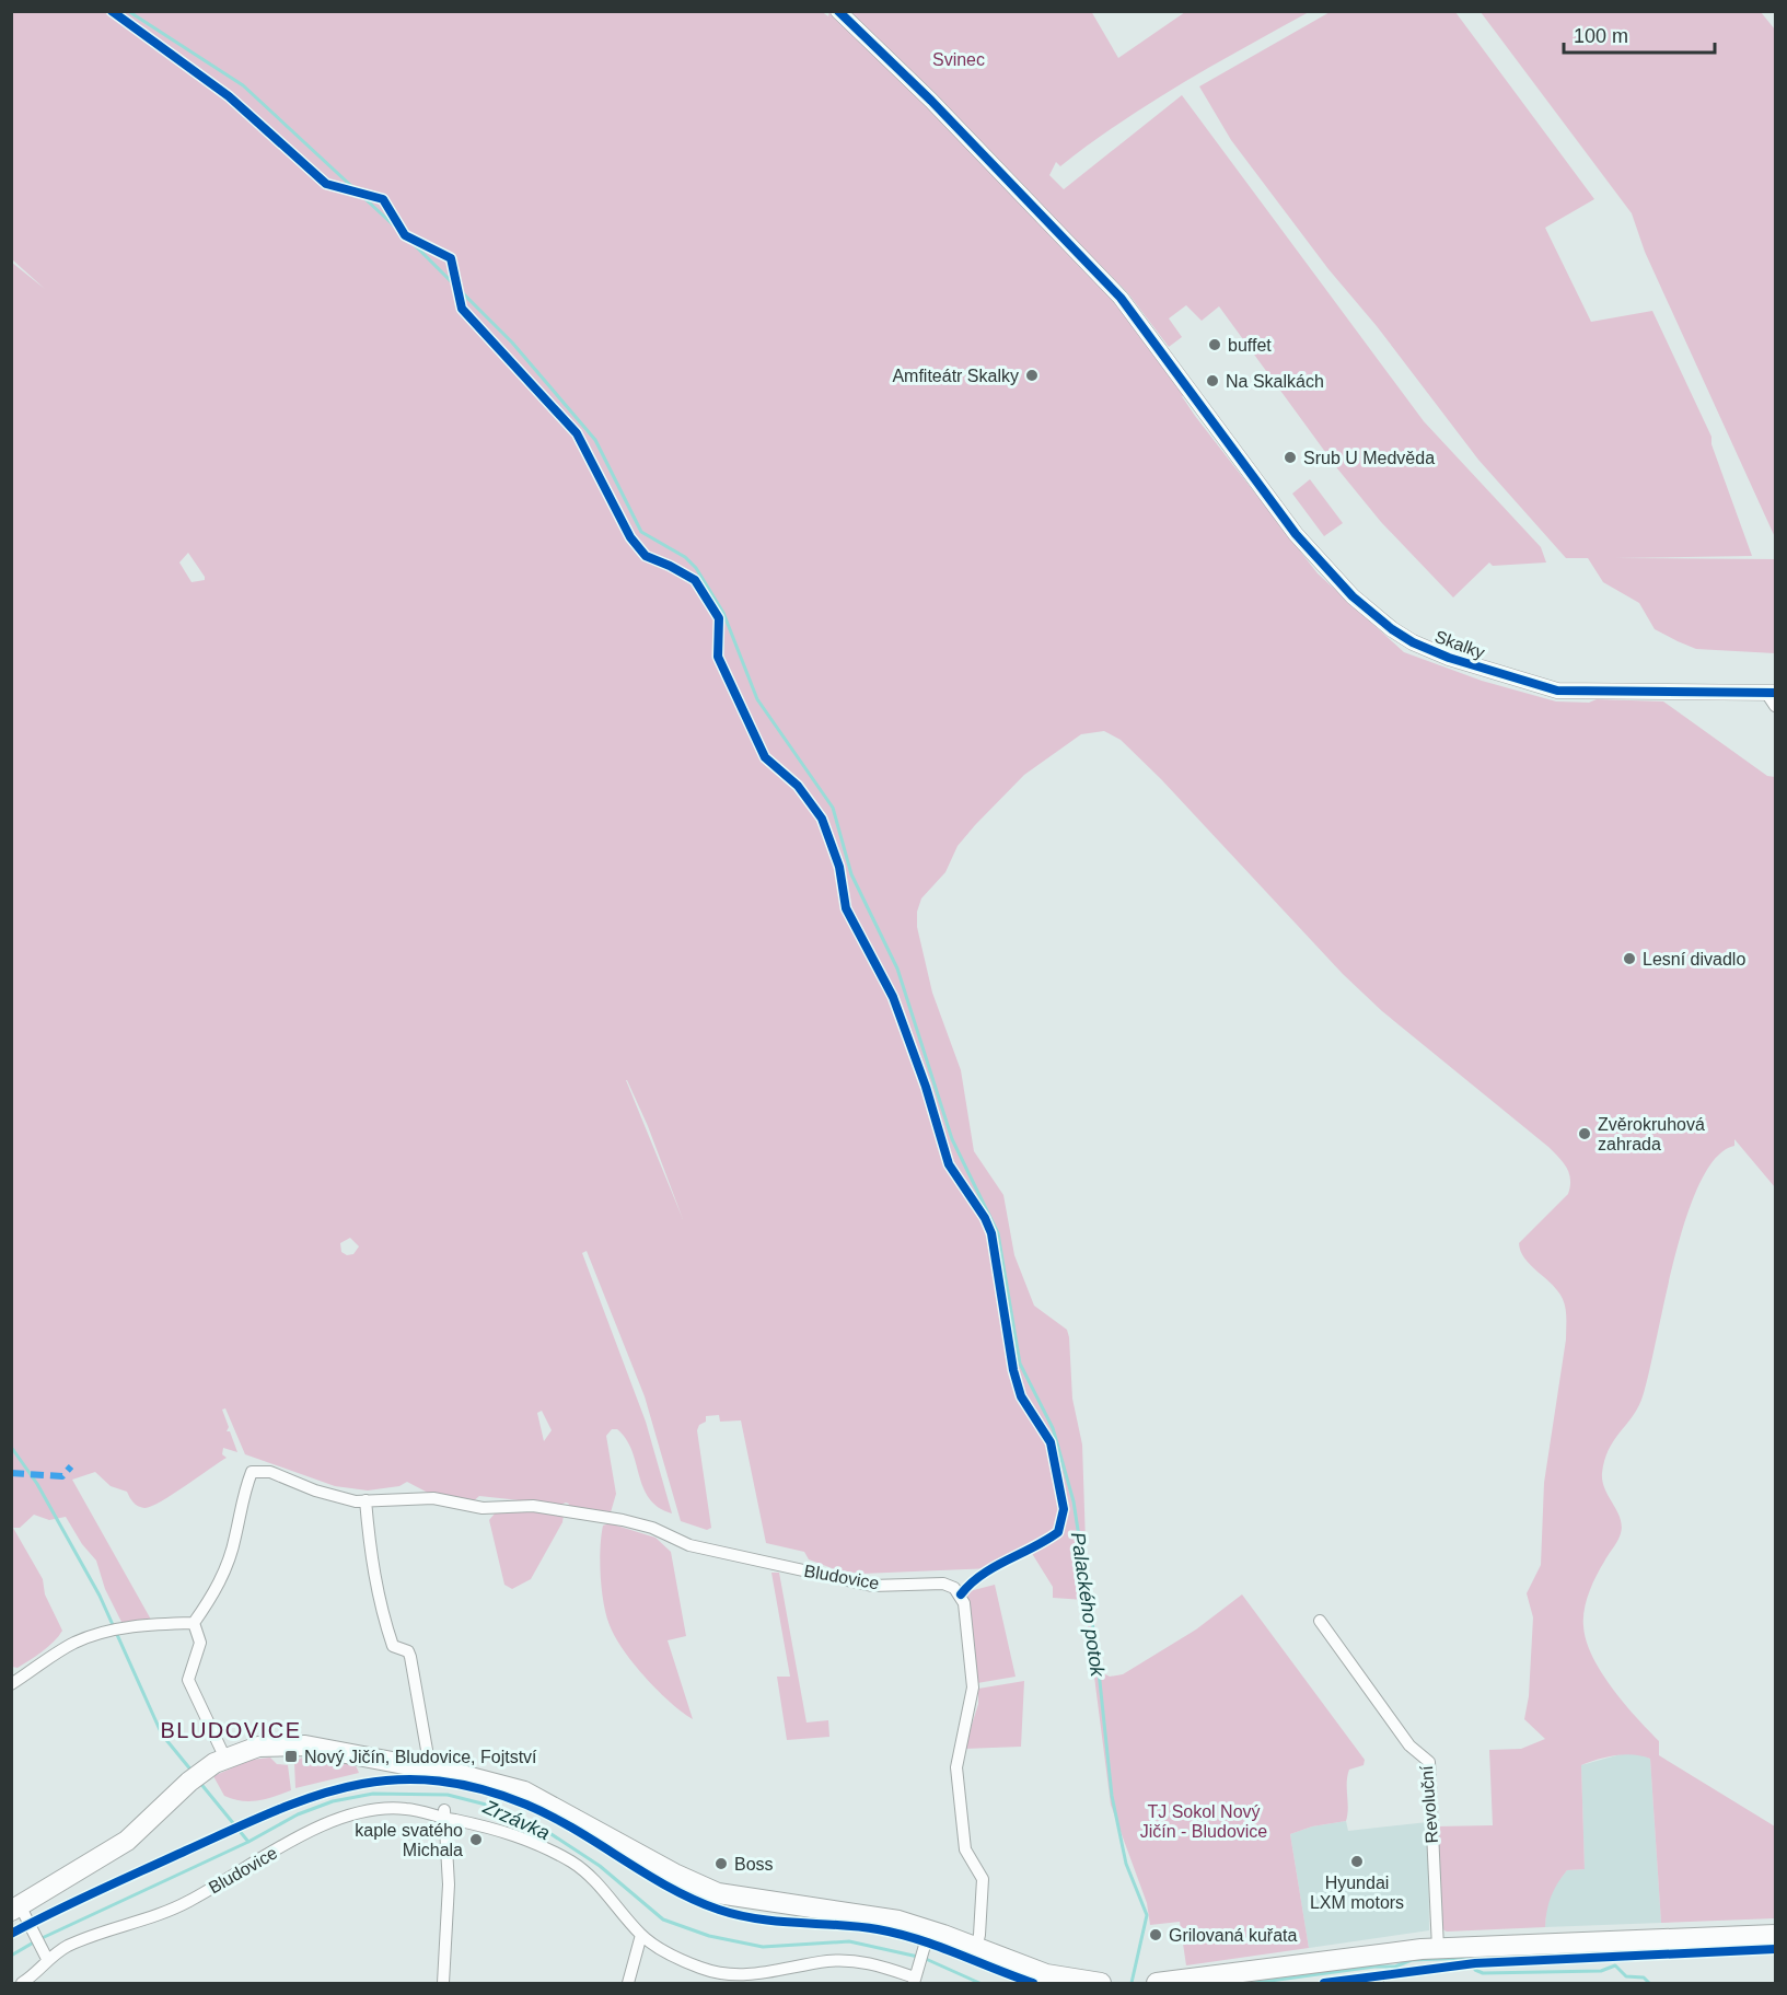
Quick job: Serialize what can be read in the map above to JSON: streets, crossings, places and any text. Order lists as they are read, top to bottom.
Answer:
{
  "streets": {
    "street": ["Skalky", "Bludovice", "Revoluční"]
  },
  "districts": ["BLUDOVICE"],
  "water": ["Palackého potok", "Zrzávka"],
  "parks": ["Svinec", "TJ Sokol Nový Jičín - Bludovice"],
  "places": {
    "other": [
      "buffet",
      "Amfiteátr Skalky",
      "Na Skalkách",
      "Srub U Medvěda",
      "Lesní divadlo",
      "Zvěrokruhová zahrada",
      "kaple svatého Michala",
      "Hyundai LXM motors",
      "Boss",
      "Grilovaná kuřata"
    ],
    "transit": ["Nový Jičín, Bludovice, Fojtství"]
  },
  "scale_bar": "100 m"
}
